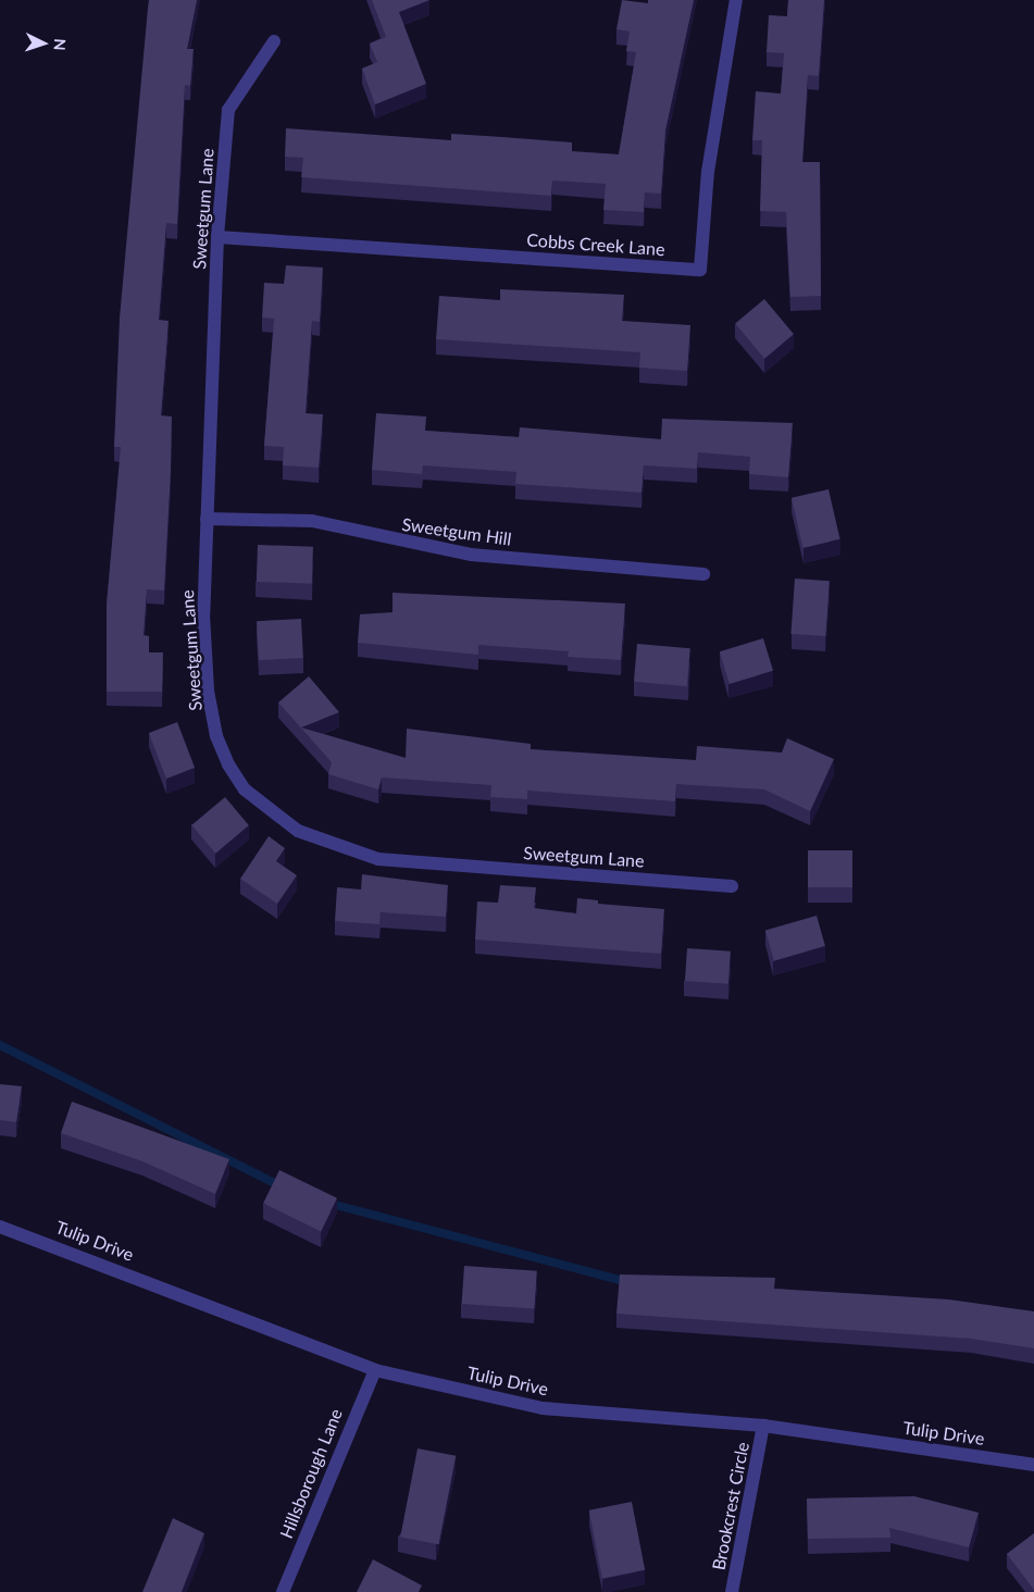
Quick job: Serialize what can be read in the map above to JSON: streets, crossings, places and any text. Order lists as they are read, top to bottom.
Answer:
{
  "streets": {
    "street": [
      "Sweetgum Lane",
      "Cobbs Creek Lane",
      "Sweetgum Hill",
      "Tulip Drive",
      "Hillsborough Lane",
      "Brookcrest Circle"
    ]
  },
  "crossings": [
    ["Sweetgum Lane", "Cobbs Creek Lane"],
    ["Sweetgum Lane", "Sweetgum Hill"],
    ["Tulip Drive", "Hillsborough Lane"],
    ["Tulip Drive", "Brookcrest Circle"]
  ],
  "north": "right"
}
